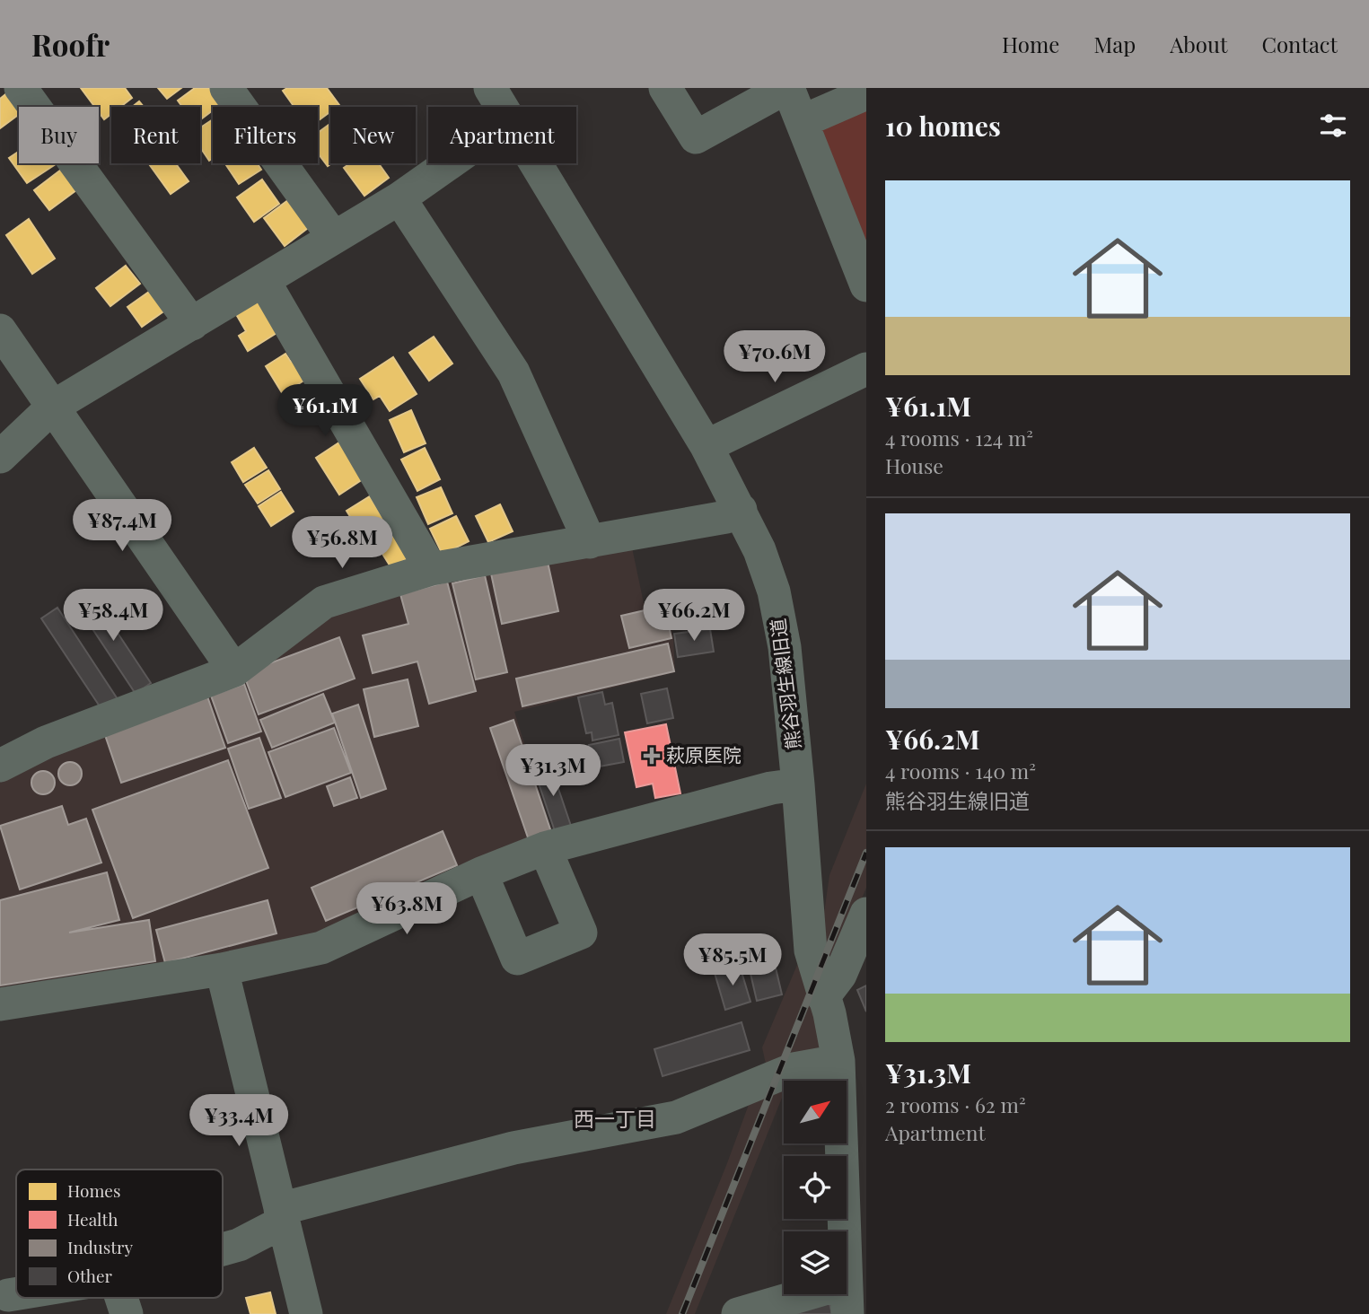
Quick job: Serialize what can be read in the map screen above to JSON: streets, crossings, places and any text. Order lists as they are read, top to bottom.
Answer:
{
  "streets": {
    "street": ["熊谷羽生線旧道"]
  },
  "districts": ["西一丁目"],
  "places": {
    "health": ["萩原医院"]
  },
  "legend": [
    "Homes",
    "Health",
    "Industry",
    "Other"
  ],
  "north": "top right",
  "page": {
    "header": "Roofr",
    "nav": [
      "Home",
      "Map",
      "About",
      "Contact"
    ],
    "heading": "10 homes",
    "chip": [
      "Buy",
      "Rent",
      "Filters",
      "New",
      "Apartment"
    ],
    "list": [
      {
        "name": "¥61.1M",
        "note": "4 rooms · 124 m² · House"
      },
      {
        "name": "¥66.2M",
        "note": "4 rooms · 140 m² · 熊谷羽生線旧道"
      },
      {
        "name": "¥31.3M",
        "note": "2 rooms · 62 m² · Apartment"
      }
    ],
    "price": [
      "¥70.6M",
      "¥61.1M",
      "¥87.4M",
      "¥56.8M",
      "¥58.4M",
      "¥66.2M",
      "¥31.3M",
      "¥63.8M",
      "¥85.5M",
      "¥33.4M"
    ]
  }
}
